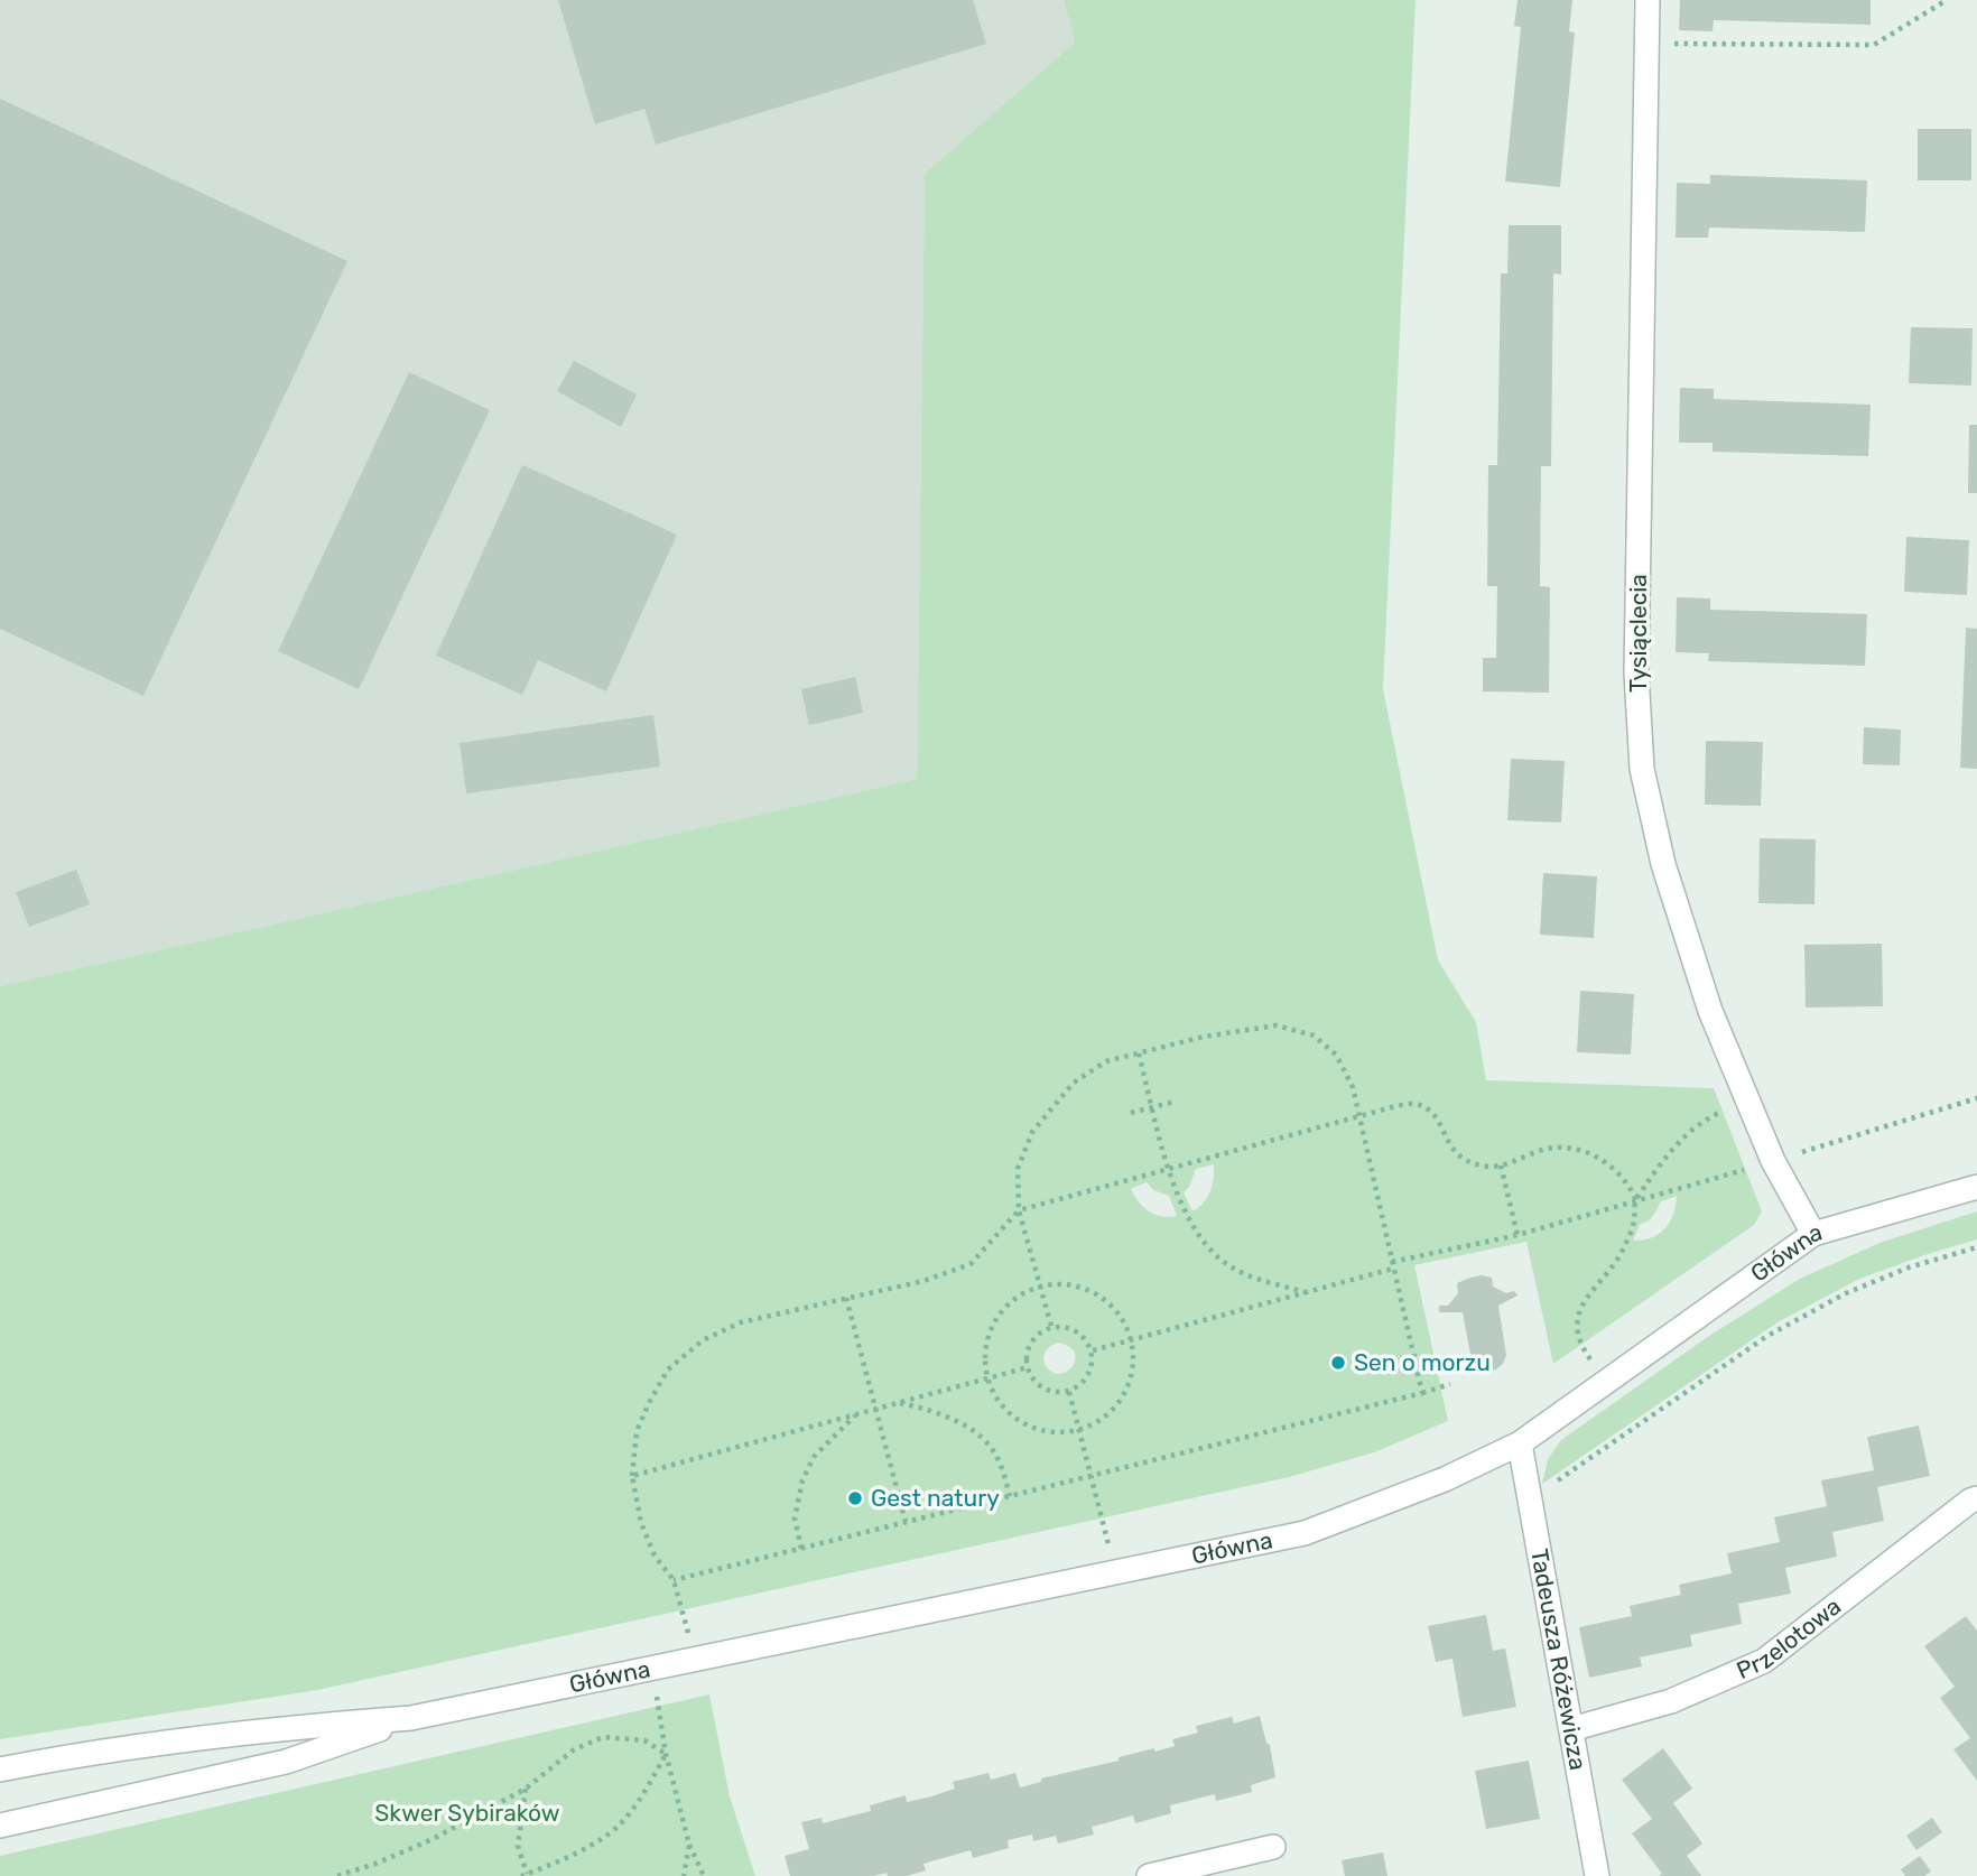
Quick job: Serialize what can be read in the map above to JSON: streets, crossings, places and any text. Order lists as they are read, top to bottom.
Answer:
{
  "streets": {
    "street": [
      "Tysiąclecia",
      "Główna",
      "Przelotowa",
      "Tadeusza Różewicza"
    ]
  },
  "crossings": [
    ["Tysiąclecia", "Główna"],
    ["Główna", "Tadeusza Różewicza"],
    ["Przelotowa", "Tadeusza Różewicza"]
  ],
  "parks": ["Skwer Sybiraków"],
  "places": ["Sen o morzu", "Gest natury"]
}
